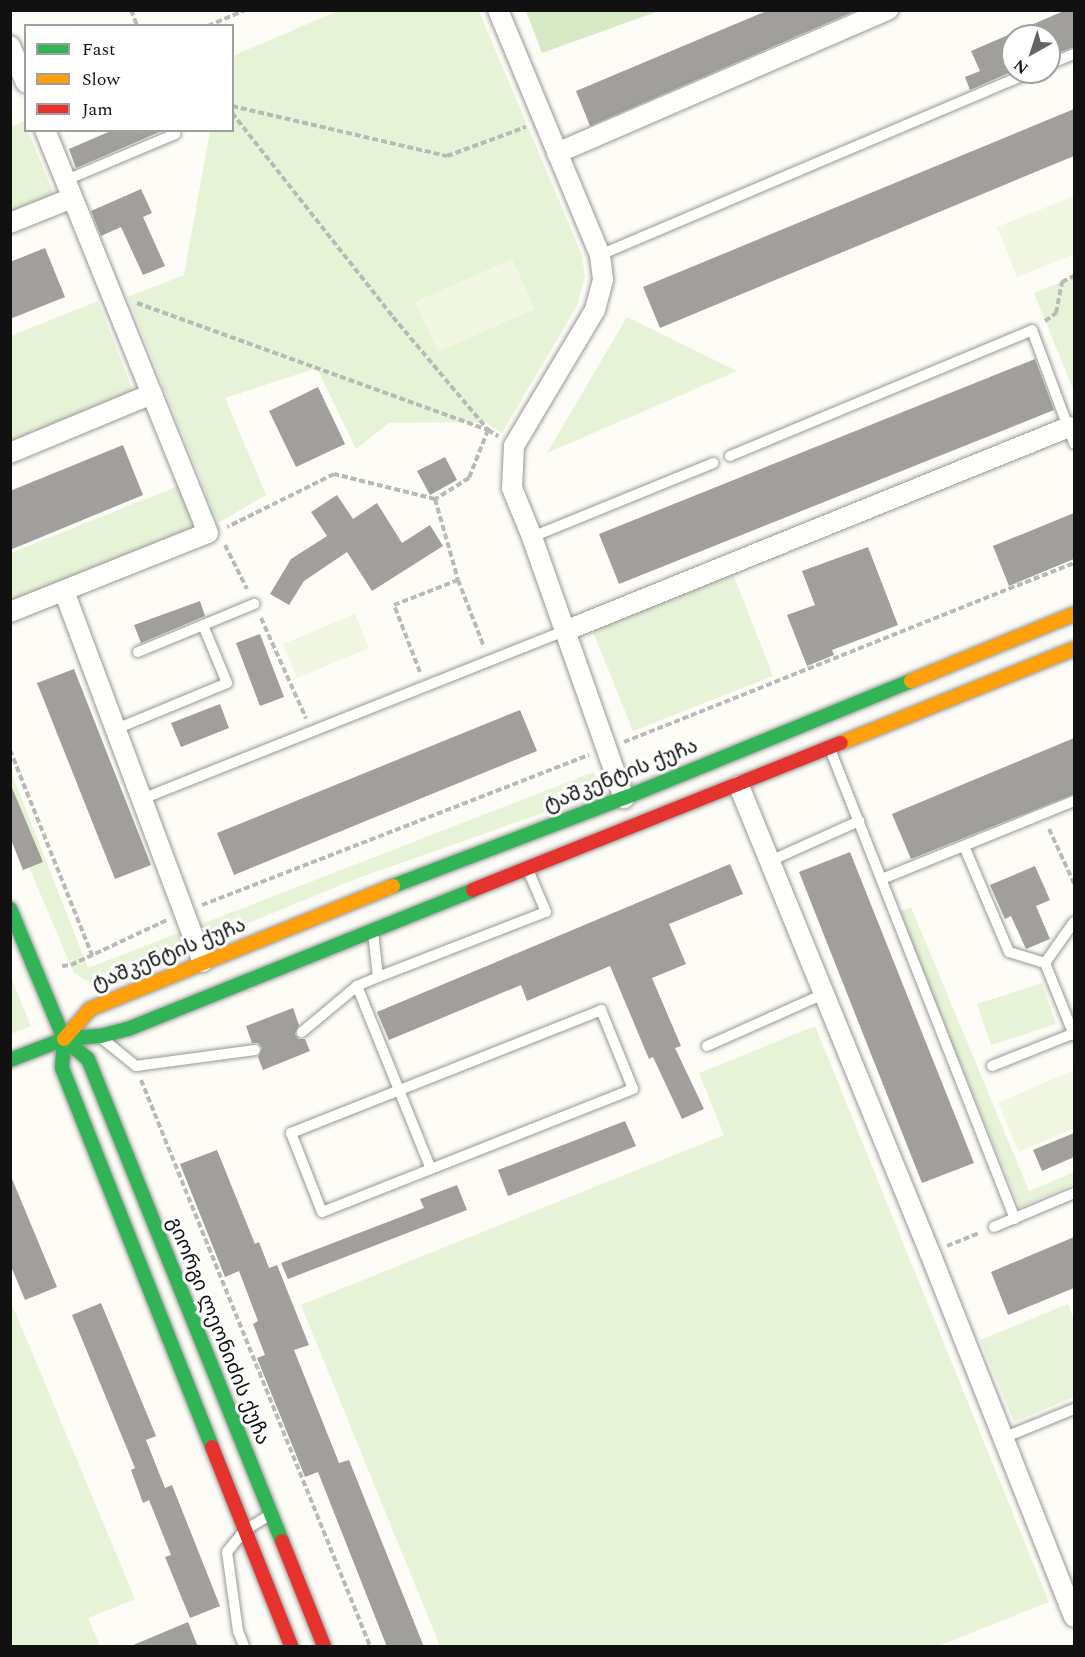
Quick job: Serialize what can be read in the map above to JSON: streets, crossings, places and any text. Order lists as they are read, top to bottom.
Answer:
{
  "streets": {
    "main road": ["ტაშკენტის ქუჩა", "გიორგი ლეონიძის ქუჩა"]
  },
  "crossings": [
    ["ტაშკენტის ქუჩა", "გიორგი ლეონიძის ქუჩა"]
  ],
  "legend": ["Fast", "Slow", "Jam"],
  "north": "bottom left"
}
